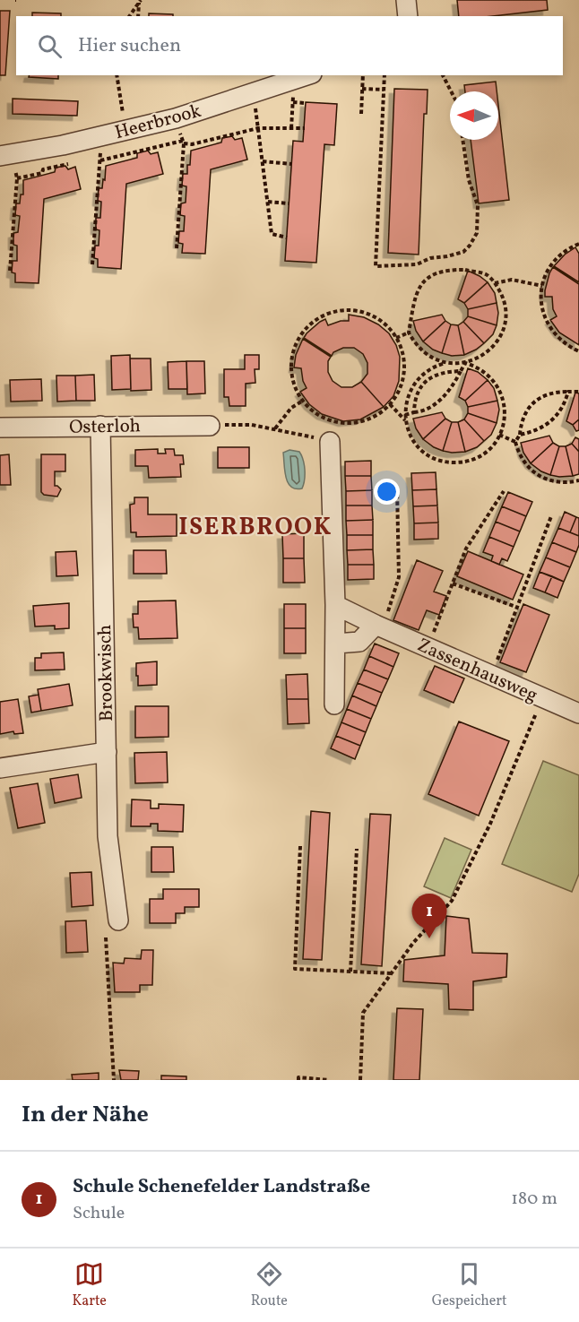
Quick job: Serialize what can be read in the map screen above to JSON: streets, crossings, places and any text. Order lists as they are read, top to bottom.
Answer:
{
  "streets": {
    "street": [
      "Heerbrook",
      "Osterloh",
      "Zassenhausweg",
      "Brookwisch"
    ]
  },
  "crossings": [
    ["Osterloh", "Brookwisch"]
  ],
  "districts": ["ISERBROOK"],
  "north": "left",
  "page": {
    "search": "Hier suchen",
    "pins": "1",
    "heading": "In der Nähe",
    "list": [
      {
        "mark": "1",
        "name": "Schule Schenefelder Landstraße",
        "note": "Schule",
        "value": "180 m"
      }
    ],
    "nav": ["Karte", "Route", "Gespeichert"]
  }
}
